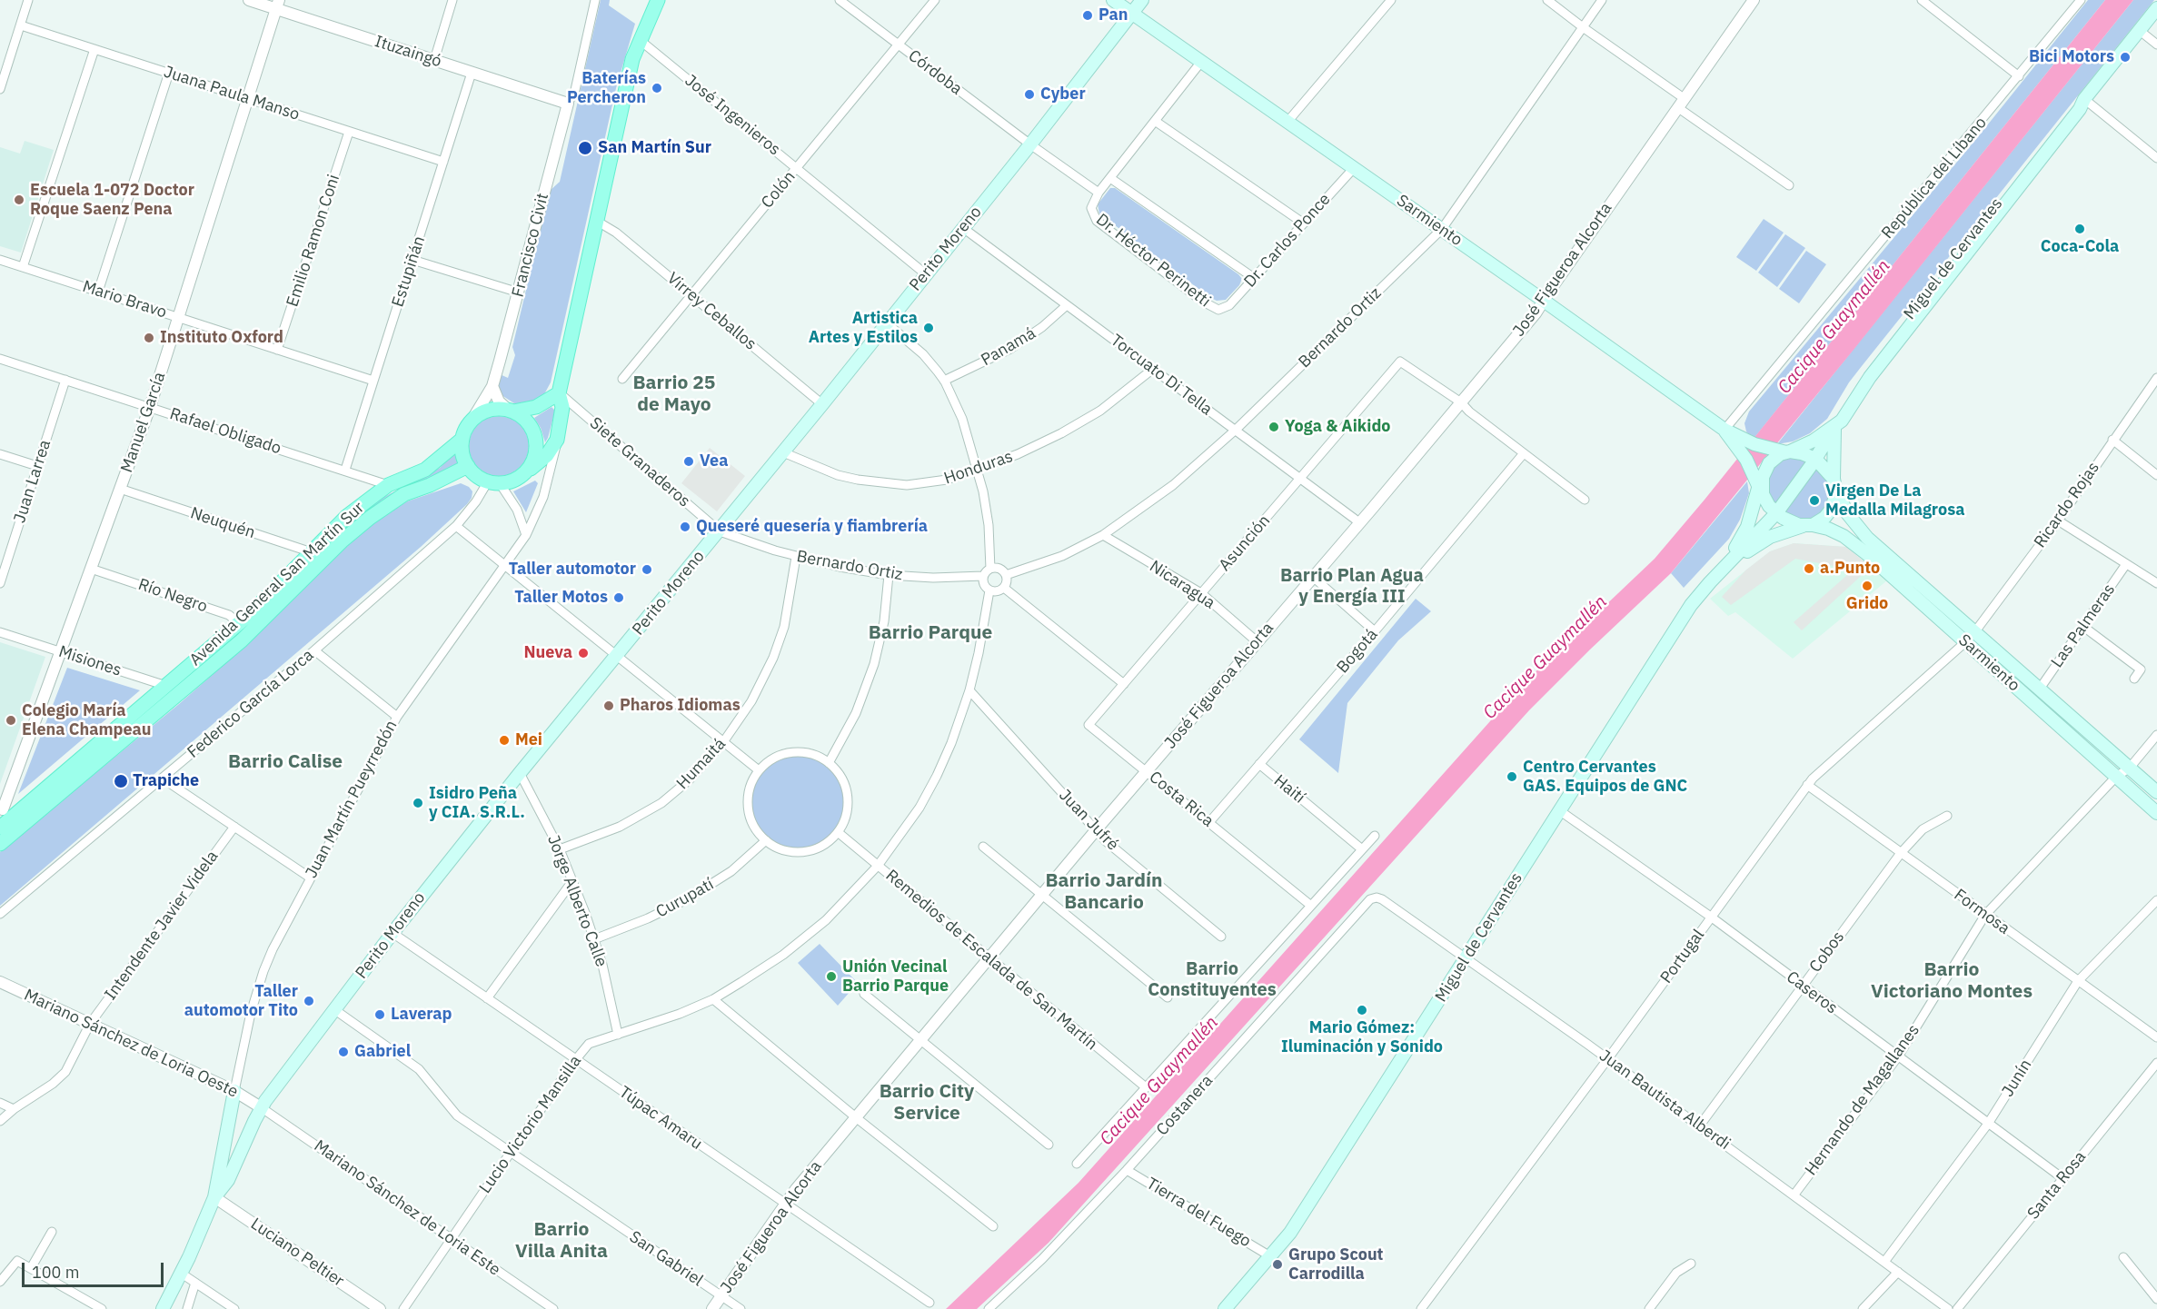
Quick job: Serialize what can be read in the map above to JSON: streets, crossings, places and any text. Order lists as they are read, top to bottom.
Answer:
{
  "streets": {
    "main road": [
      "Sarmiento",
      "Francisco Civit",
      "Perito Moreno",
      "Miguel de Cervantes",
      "Avenida General San Martín Sur",
      "Juan Martín Pueyrredón"
    ],
    "street": [
      "Ituzaingó",
      "Córdoba",
      "Juana Paula Manso",
      "José Ingenieros",
      "República del Líbano",
      "Colón",
      "Emilio Ramon Coni",
      "Dr. Carlos Ponce",
      "Dr. Héctor Perinetti",
      "José Figueroa Alcorta",
      "Estupiñán",
      "Mario Bravo",
      "Virrey Ceballos",
      "Bernardo Ortiz",
      "Panamá",
      "Torcuato Di Tella",
      "Manuel García",
      "Rafael Obligado",
      "Siete Granaderos",
      "Honduras",
      "Juan Larrea",
      "Ricardo Rojas",
      "Neuquén",
      "Asunción",
      "Nicaragua",
      "Río Negro",
      "Las Palmeras",
      "Bogotá",
      "Misiones",
      "Federico García Lorca",
      "Humaitá",
      "Haití",
      "Costa Rica",
      "Juan Jufré",
      "Curupatí",
      "Jorge Alberto Calle",
      "Formosa",
      "Intendente Javier Videla",
      "Cobos",
      "Portugal",
      "Remedios de Escalada de San Martín",
      "Caseros",
      "Mariano Sánchez de Loria Oeste",
      "Junín",
      "Juan Bautista Alberdi",
      "Hernando de Magallanes",
      "Costanera",
      "Túpac Amaru",
      "Lucio Victorio Mansilla",
      "Santa Rosa",
      "Mariano Sánchez de Loria Este",
      "Tierra del Fuego",
      "Luciano Peltier",
      "San Gabriel"
    ]
  },
  "crossings": [
    ["Ituzaingó", "Francisco Civit"],
    ["Ituzaingó", "Estupiñán"],
    ["Ituzaingó", "Manuel García"],
    ["Córdoba", "Colón"],
    ["Córdoba", "Perito Moreno"],
    ["Córdoba", "Dr. Héctor Perinetti"],
    ["Juana Paula Manso", "Emilio Ramon Coni"],
    ["Juana Paula Manso", "Estupiñán"],
    ["Juana Paula Manso", "Manuel García"],
    ["José Ingenieros", "Colón"],
    ["José Ingenieros", "Perito Moreno"],
    ["República del Líbano", "Sarmiento"],
    ["Colón", "Virrey Ceballos"],
    ["Sarmiento", "Dr. Carlos Ponce"],
    ["Sarmiento", "Perito Moreno"],
    ["Sarmiento", "Miguel de Cervantes"],
    ["Sarmiento", "José Figueroa Alcorta"],
    ["Sarmiento", "Bernardo Ortiz"],
    ["Sarmiento", "Ricardo Rojas"],
    ["Sarmiento", "Las Palmeras"],
    ["Sarmiento", "Portugal"],
    ["Sarmiento", "Hernando de Magallanes"],
    ["Emilio Ramon Coni", "Mario Bravo"],
    ["Dr. Carlos Ponce", "Dr. Héctor Perinetti"],
    ["Francisco Civit", "Avenida General San Martín Sur"],
    ["Francisco Civit", "Federico García Lorca"],
    ["Perito Moreno", "Dr. Héctor Perinetti"],
    ["Perito Moreno", "Virrey Ceballos"],
    ["Perito Moreno", "Bernardo Ortiz"],
    ["Perito Moreno", "Torcuato Di Tella"],
    ["Perito Moreno", "Siete Granaderos"],
    ["Perito Moreno", "Honduras"],
    ["Perito Moreno", "Juan Martín Pueyrredón"],
    ["Perito Moreno", "Jorge Alberto Calle"],
    ["Perito Moreno", "Mariano Sánchez de Loria Oeste"],
    ["Perito Moreno", "Túpac Amaru"],
    ["Perito Moreno", "Mariano Sánchez de Loria Este"],
    ["Perito Moreno", "Luciano Peltier"],
    ["Perito Moreno", "San Gabriel"],
    ["Miguel de Cervantes", "Caseros"],
    ["Miguel de Cervantes", "Juan Bautista Alberdi"],
    ["Miguel de Cervantes", "Tierra del Fuego"],
    ["José Figueroa Alcorta", "Torcuato Di Tella"],
    ["José Figueroa Alcorta", "Asunción"],
    ["José Figueroa Alcorta", "Nicaragua"],
    ["José Figueroa Alcorta", "Costa Rica"],
    ["José Figueroa Alcorta", "Juan Jufré"],
    ["José Figueroa Alcorta", "Remedios de Escalada de San Martín"],
    ["José Figueroa Alcorta", "Túpac Amaru"],
    ["José Figueroa Alcorta", "San Gabriel"],
    ["Estupiñán", "Mario Bravo"],
    ["Estupiñán", "Rafael Obligado"],
    ["Mario Bravo", "Manuel García"],
    ["Bernardo Ortiz", "Torcuato Di Tella"],
    ["Bernardo Ortiz", "Siete Granaderos"],
    ["Bernardo Ortiz", "Nicaragua"],
    ["Bernardo Ortiz", "Humaitá"],
    ["Bernardo Ortiz", "Lucio Victorio Mansilla"],
    ["Panamá", "Torcuato Di Tella"],
    ["Torcuato Di Tella", "Honduras"],
    ["Torcuato Di Tella", "Asunción"],
    ["Manuel García", "Rafael Obligado"],
    ["Manuel García", "Neuquén"],
    ["Manuel García", "Avenida General San Martín Sur"],
    ["Manuel García", "Río Negro"],
    ["Manuel García", "Misiones"],
    ["Rafael Obligado", "Juan Larrea"],
    ["Rafael Obligado", "Avenida General San Martín Sur"],
    ["Siete Granaderos", "Juan Martín Pueyrredón"],
    ["Ricardo Rojas", "Portugal"],
    ["Neuquén", "Avenida General San Martín Sur"],
    ["Asunción", "Nicaragua"],
    ["Asunción", "Costa Rica"],
    ["Avenida General San Martín Sur", "Río Negro"],
    ["Avenida General San Martín Sur", "Misiones"],
    ["Avenida General San Martín Sur", "Federico García Lorca"],
    ["Bogotá", "Haití"],
    ["Bogotá", "Costa Rica"],
    ["Humaitá", "Jorge Alberto Calle"],
    ["Juan Martín Pueyrredón", "Mariano Sánchez de Loria Oeste"],
    ["Juan Jufré", "Lucio Victorio Mansilla"],
    ["Curupatí", "Jorge Alberto Calle"],
    ["Curupatí", "Remedios de Escalada de San Martín"],
    ["Jorge Alberto Calle", "Lucio Victorio Mansilla"],
    ["Formosa", "Cobos"],
    ["Formosa", "Portugal"],
    ["Formosa", "Junín"],
    ["Formosa", "Hernando de Magallanes"],
    ["Intendente Javier Videla", "Mariano Sánchez de Loria Oeste"],
    ["Cobos", "Caseros"],
    ["Cobos", "Juan Bautista Alberdi"],
    ["Portugal", "Caseros"],
    ["Portugal", "Juan Bautista Alberdi"],
    ["Remedios de Escalada de San Martín", "Lucio Victorio Mansilla"],
    ["Caseros", "Junín"],
    ["Caseros", "Hernando de Magallanes"],
    ["Caseros", "Santa Rosa"],
    ["Mariano Sánchez de Loria Oeste", "Mariano Sánchez de Loria Este"],
    ["Junín", "Juan Bautista Alberdi"],
    ["Juan Bautista Alberdi", "Hernando de Magallanes"],
    ["Juan Bautista Alberdi", "Costanera"],
    ["Costanera", "Tierra del Fuego"],
    ["Túpac Amaru", "Lucio Victorio Mansilla"],
    ["Lucio Victorio Mansilla", "Mariano Sánchez de Loria Este"],
    ["Lucio Victorio Mansilla", "San Gabriel"]
  ],
  "districts": [
    "Barrio 25 de Mayo",
    "Barrio Plan Agua y Energía III",
    "Barrio Parque",
    "Barrio Calise",
    "Barrio Jardín Bancario",
    "Barrio Constituyentes",
    "Barrio Victoriano Montes",
    "Barrio City Service",
    "Barrio Villa Anita"
  ],
  "water": ["Cacique Guaymallén"],
  "places": [
    "Pan",
    "Bici Motors",
    "Baterías Percheron",
    "Cyber",
    "San Martín Sur",
    "Escuela 1-072 Doctor Roque Saenz Pena",
    "Coca-Cola",
    "Artistica Artes y Estilos",
    "Instituto Oxford",
    "Yoga & Aikido",
    "Vea",
    "Virgen De La Medalla Milagrosa",
    "Queseré quesería y fiambrería",
    "a.Punto",
    "Taller automotor",
    "Grido",
    "Taller Motos",
    "Nueva",
    "Pharos Idiomas",
    "Colegio María Elena Champeau",
    "Mei",
    "Centro Cervantes GAS. Equipos de GNC",
    "Trapiche",
    "Isidro Peña y CIA. S.R.L.",
    "Unión Vecinal Barrio Parque",
    "Taller automotor Tito",
    "Mario Gómez: Iluminación y Sonido",
    "Laverap",
    "Gabriel",
    "Grupo Scout Carrodilla"
  ],
  "scale_bar": "100 m"
}
